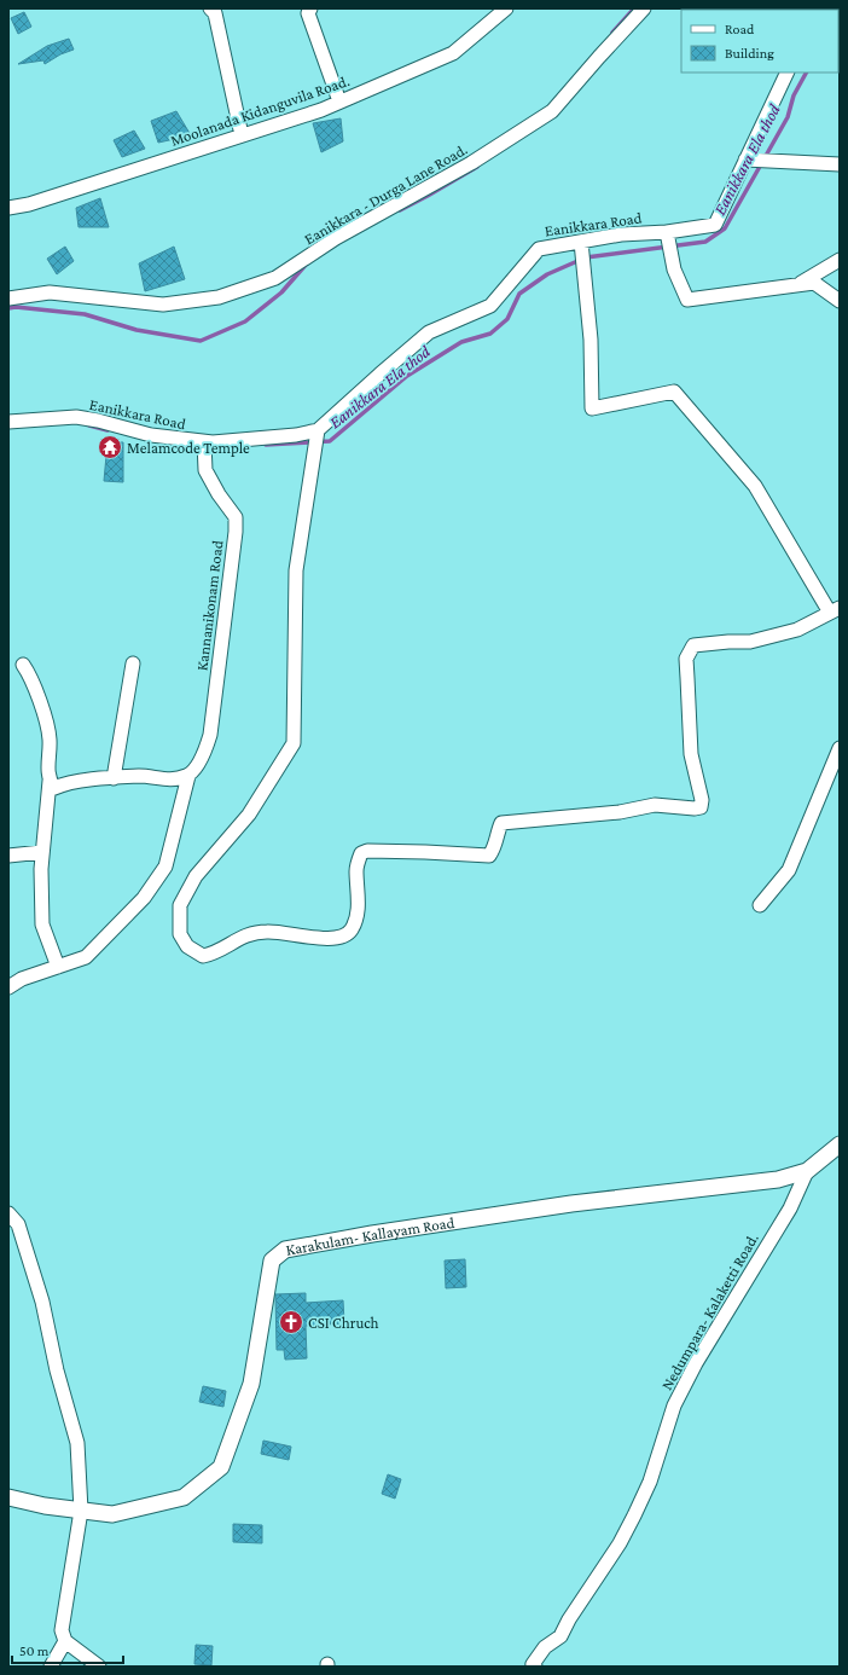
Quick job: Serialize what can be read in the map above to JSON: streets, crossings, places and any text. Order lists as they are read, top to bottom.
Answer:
{
  "streets": {
    "street": [
      "Moolanada Kidanguvila Road.",
      "Eanikkara - Durga Lane Road.",
      "Eanikkara Road",
      "Kannanikonam Road",
      "Karakulam- Kallayam Road",
      "Nedumpara- Kalaketti Road."
    ]
  },
  "crossings": [
    ["Eanikkara Road", "Kannanikonam Road"],
    ["Karakulam- Kallayam Road", "Nedumpara- Kalaketti Road."]
  ],
  "water": ["Eanikkara Ela thod"],
  "places": {
    "temple": ["Melamcode Temple"],
    "church": ["CSI Chruch"]
  },
  "legend": ["Road", "Building"],
  "scale_bar": "50 m"
}
